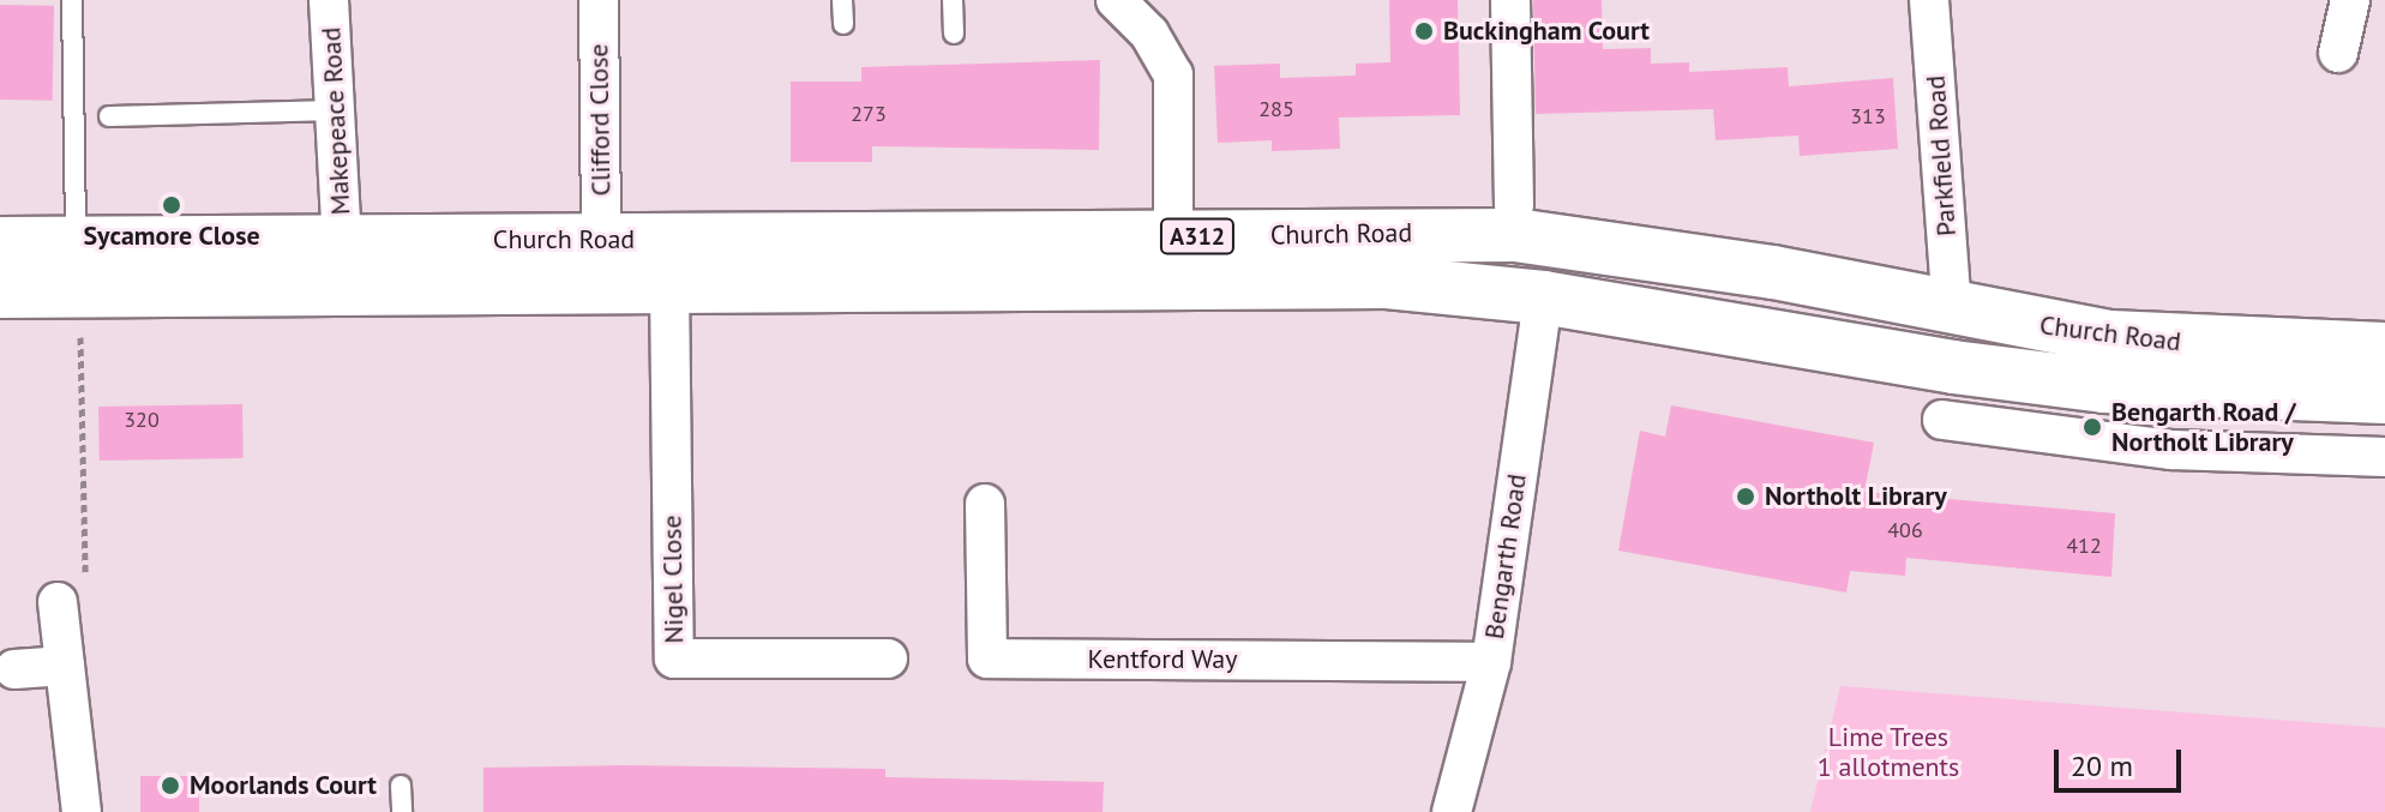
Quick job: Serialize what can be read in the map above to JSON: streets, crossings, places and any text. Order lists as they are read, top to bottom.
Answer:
{
  "streets": {
    "highway": ["Church Road", "A312"],
    "street": [
      "Clifford Close",
      "Makepeace Road",
      "Parkfield Road",
      "Bengarth Road",
      "Nigel Close",
      "Kentford Way"
    ]
  },
  "crossings": [
    ["Clifford Close", "Church Road"],
    ["Makepeace Road", "Church Road"],
    ["Parkfield Road", "Church Road"],
    ["Church Road", "Bengarth Road"],
    ["Church Road", "Nigel Close"],
    ["Bengarth Road", "Kentford Way"]
  ],
  "parks": ["Lime Trees 1 allotments"],
  "places": [
    "Buckingham Court",
    "Sycamore Close",
    "Bengarth Road / Northolt Library",
    "Northolt Library",
    "Moorlands Court"
  ],
  "house_numbers": [
    "285",
    "273",
    "313",
    "320",
    "406",
    "412"
  ],
  "scale_bar": "20 m"
}
